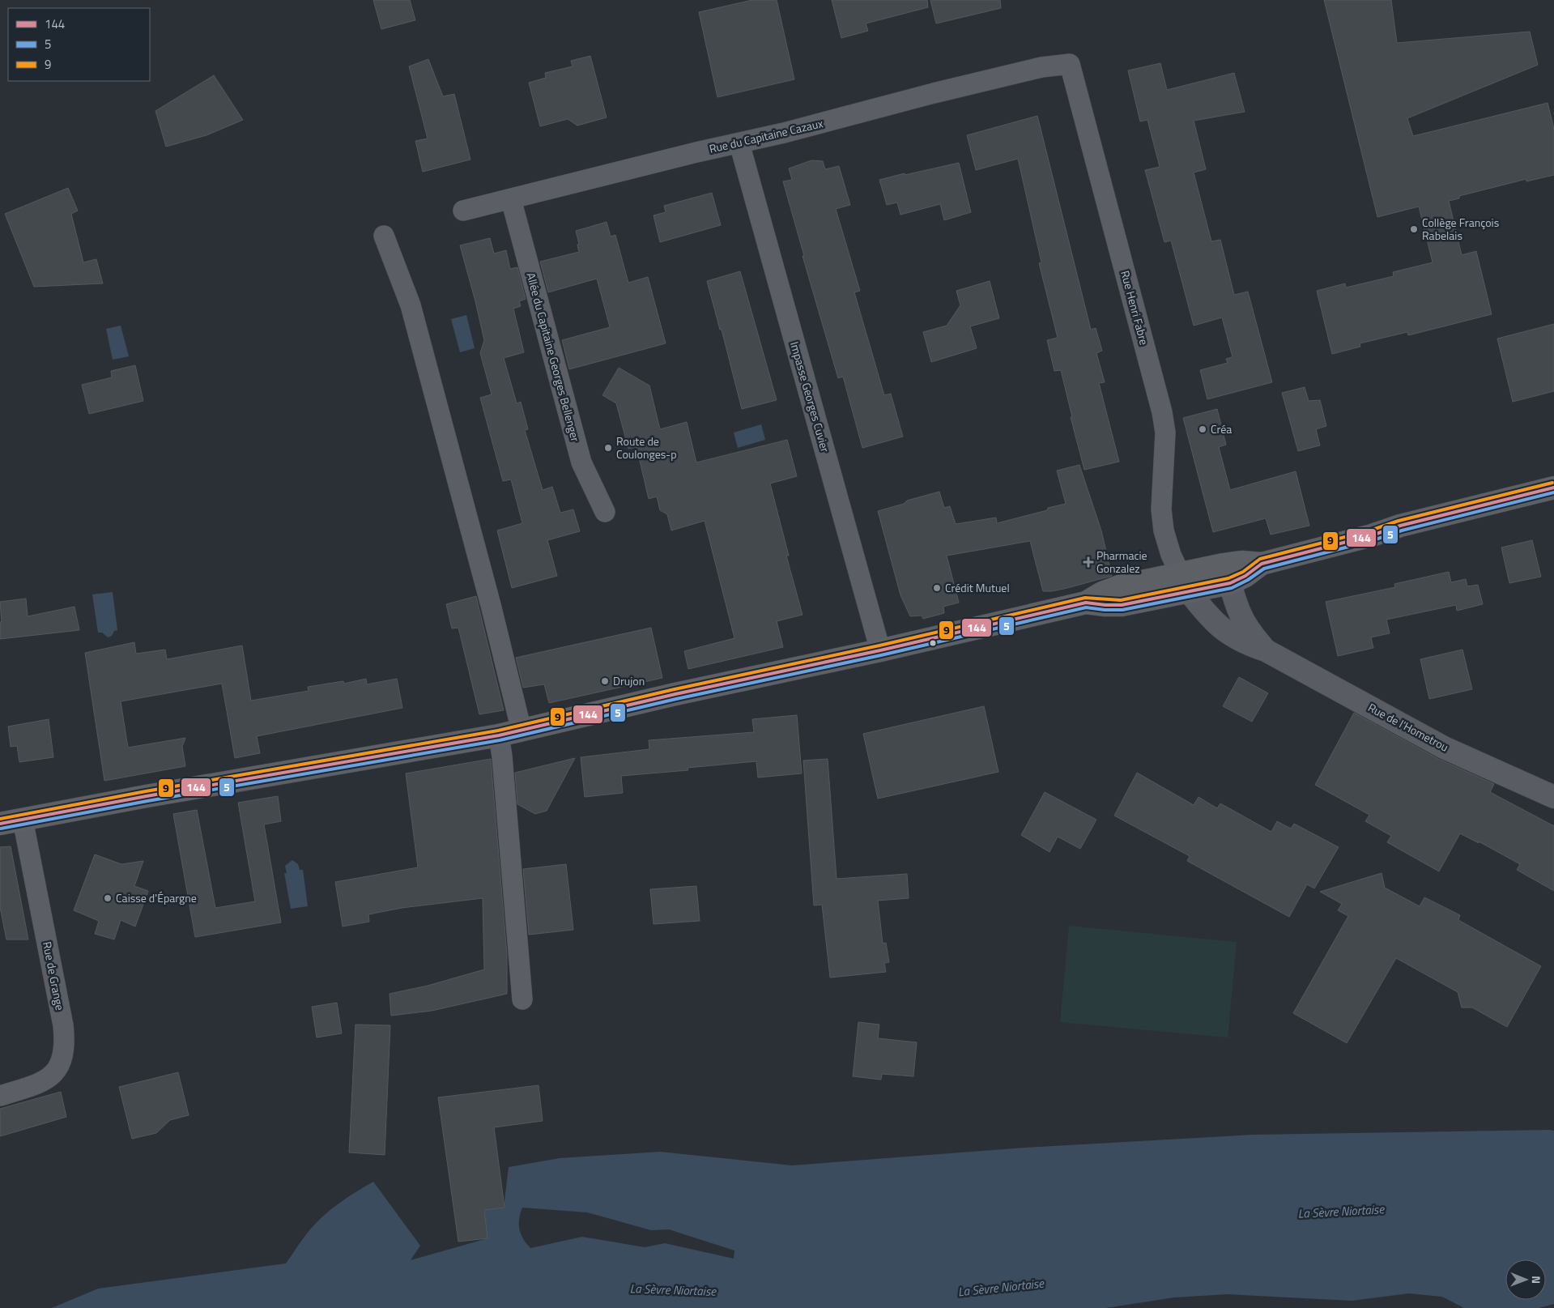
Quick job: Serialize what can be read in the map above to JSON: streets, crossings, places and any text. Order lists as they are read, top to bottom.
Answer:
{
  "streets": {
    "street": [
      "Rue du Capitaine Cazaux",
      "Rue Henri Fabre",
      "Allée du Capitaine Georges Bellenger",
      "Impasse Georges Cuvier",
      "Rue de l'Hometrou",
      "Rue de Grange"
    ]
  },
  "crossings": [
    ["Rue du Capitaine Cazaux", "Rue Henri Fabre"],
    ["Rue du Capitaine Cazaux", "Allée du Capitaine Georges Bellenger"],
    ["Rue du Capitaine Cazaux", "Impasse Georges Cuvier"],
    ["Rue Henri Fabre", "Rue de l'Hometrou"]
  ],
  "water": ["La Sèvre Niortaise"],
  "places": {
    "other": [
      "Collège François Rabelais",
      "Créa",
      "Route de Coulonges-p",
      "Crédit Mutuel",
      "Drujon",
      "Caisse d'Épargne"
    ],
    "health": ["Pharmacie Gonzalez"]
  },
  "lines": ["transit line 9", "transit line 144", "transit line 5"],
  "legend": ["144", "5", "9"],
  "north": "right"
}
